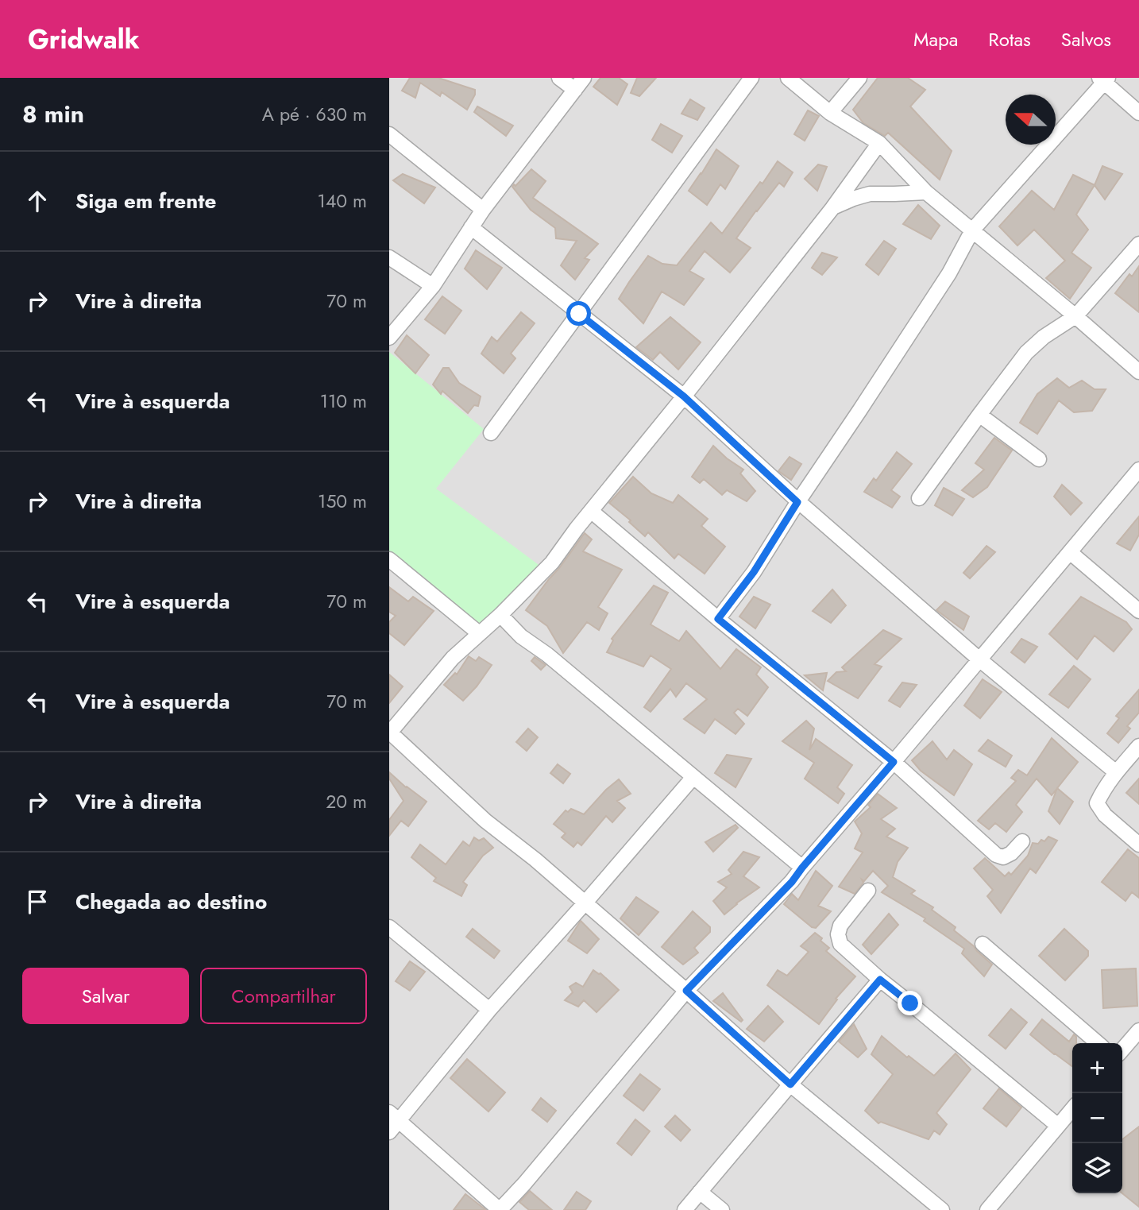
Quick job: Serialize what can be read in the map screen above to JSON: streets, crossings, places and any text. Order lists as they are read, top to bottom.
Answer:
{
  "north": "left",
  "page": {
    "header": "Gridwalk",
    "nav": ["Mapa", "Rotas", "Salvos"],
    "heading": ["8 min", "A pé · 630 m"],
    "list": [
      ["Siga em frente", "140 m"],
      ["Vire à direita", "70 m"],
      ["Vire à esquerda", "110 m"],
      ["Vire à direita", "150 m"],
      ["Vire à esquerda", "70 m"],
      ["Vire à esquerda", "70 m"],
      ["Vire à direita", "20 m"],
      "Chegada ao destino"
    ],
    "buttons": ["Salvar", "Compartilhar"],
    "map_buttons": ["+", "−"]
  }
}
